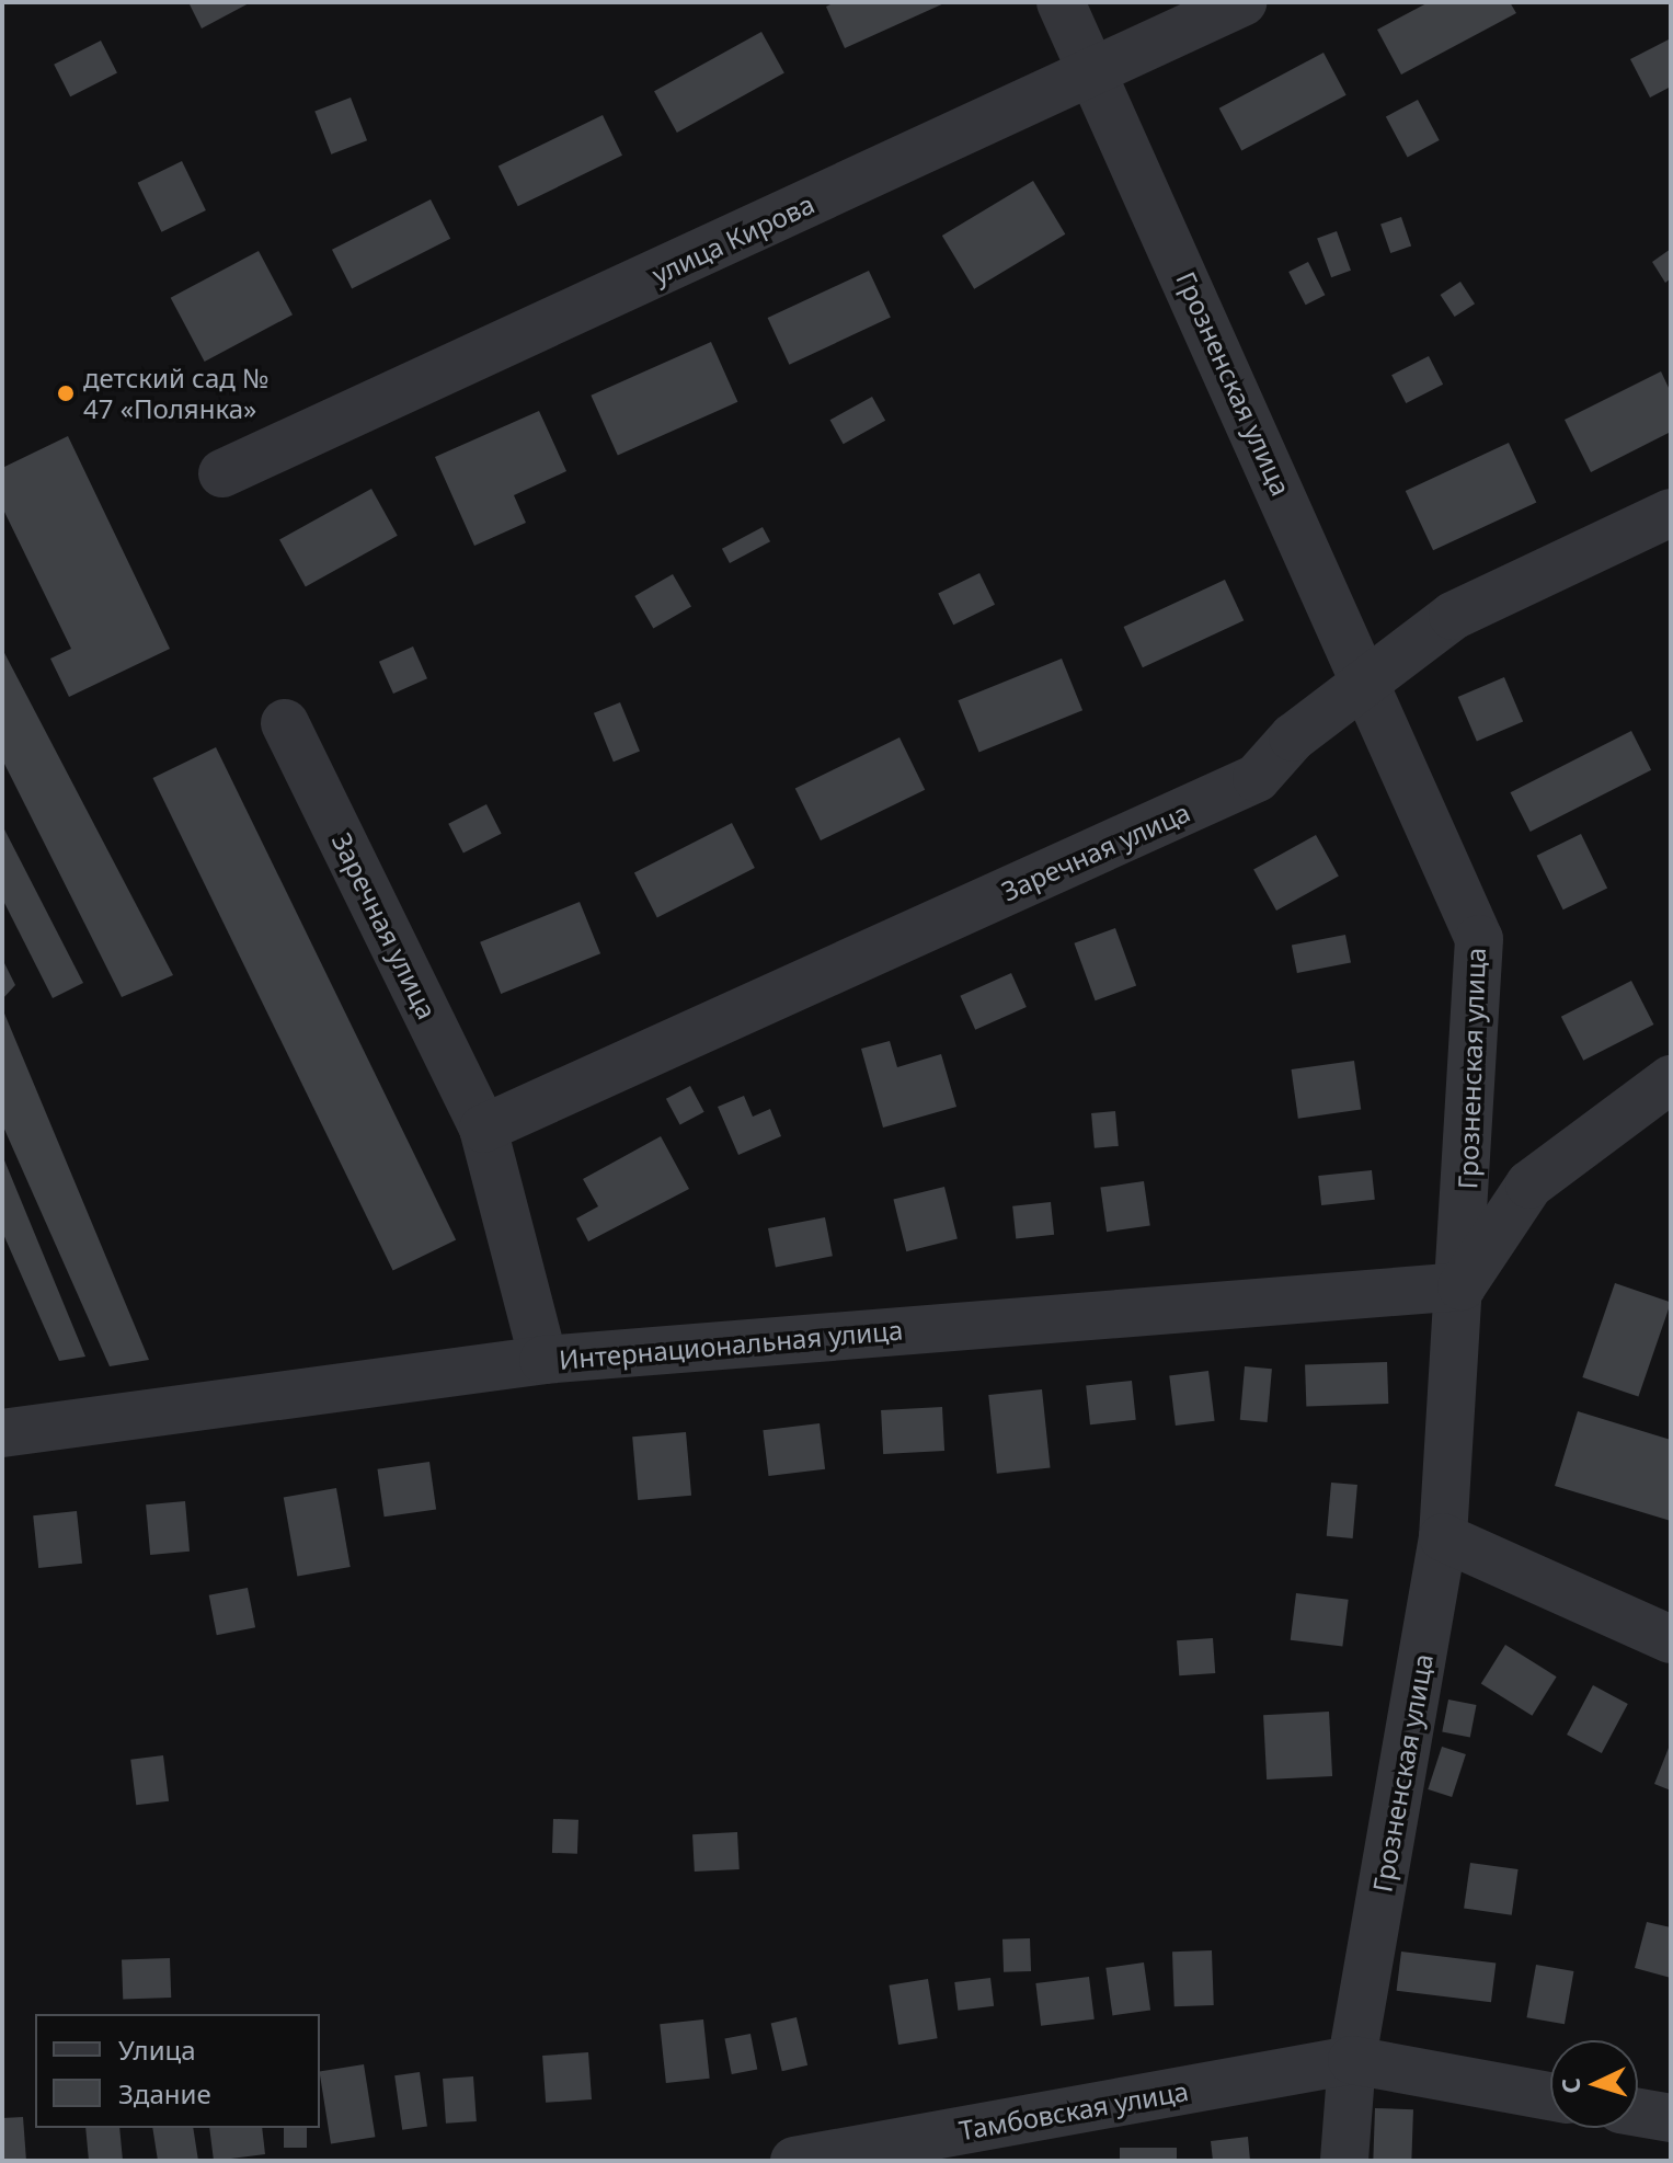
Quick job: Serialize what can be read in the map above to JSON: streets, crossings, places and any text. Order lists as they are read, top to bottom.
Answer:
{
  "streets": {
    "street": [
      "улица Кирова",
      "Грозненская улица",
      "Заречная улица",
      "Интернациональная улица",
      "Тамбовская улица"
    ]
  },
  "crossings": [
    ["улица Кирова", "Грозненская улица"],
    ["Грозненская улица", "Заречная улица"],
    ["Грозненская улица", "Интернациональная улица"],
    ["Грозненская улица", "Тамбовская улица"],
    ["Заречная улица", "Интернациональная улица"]
  ],
  "places": ["детский сад № 47 «Полянка»"],
  "legend": ["Улица", "Здание"],
  "north": "left"
}
